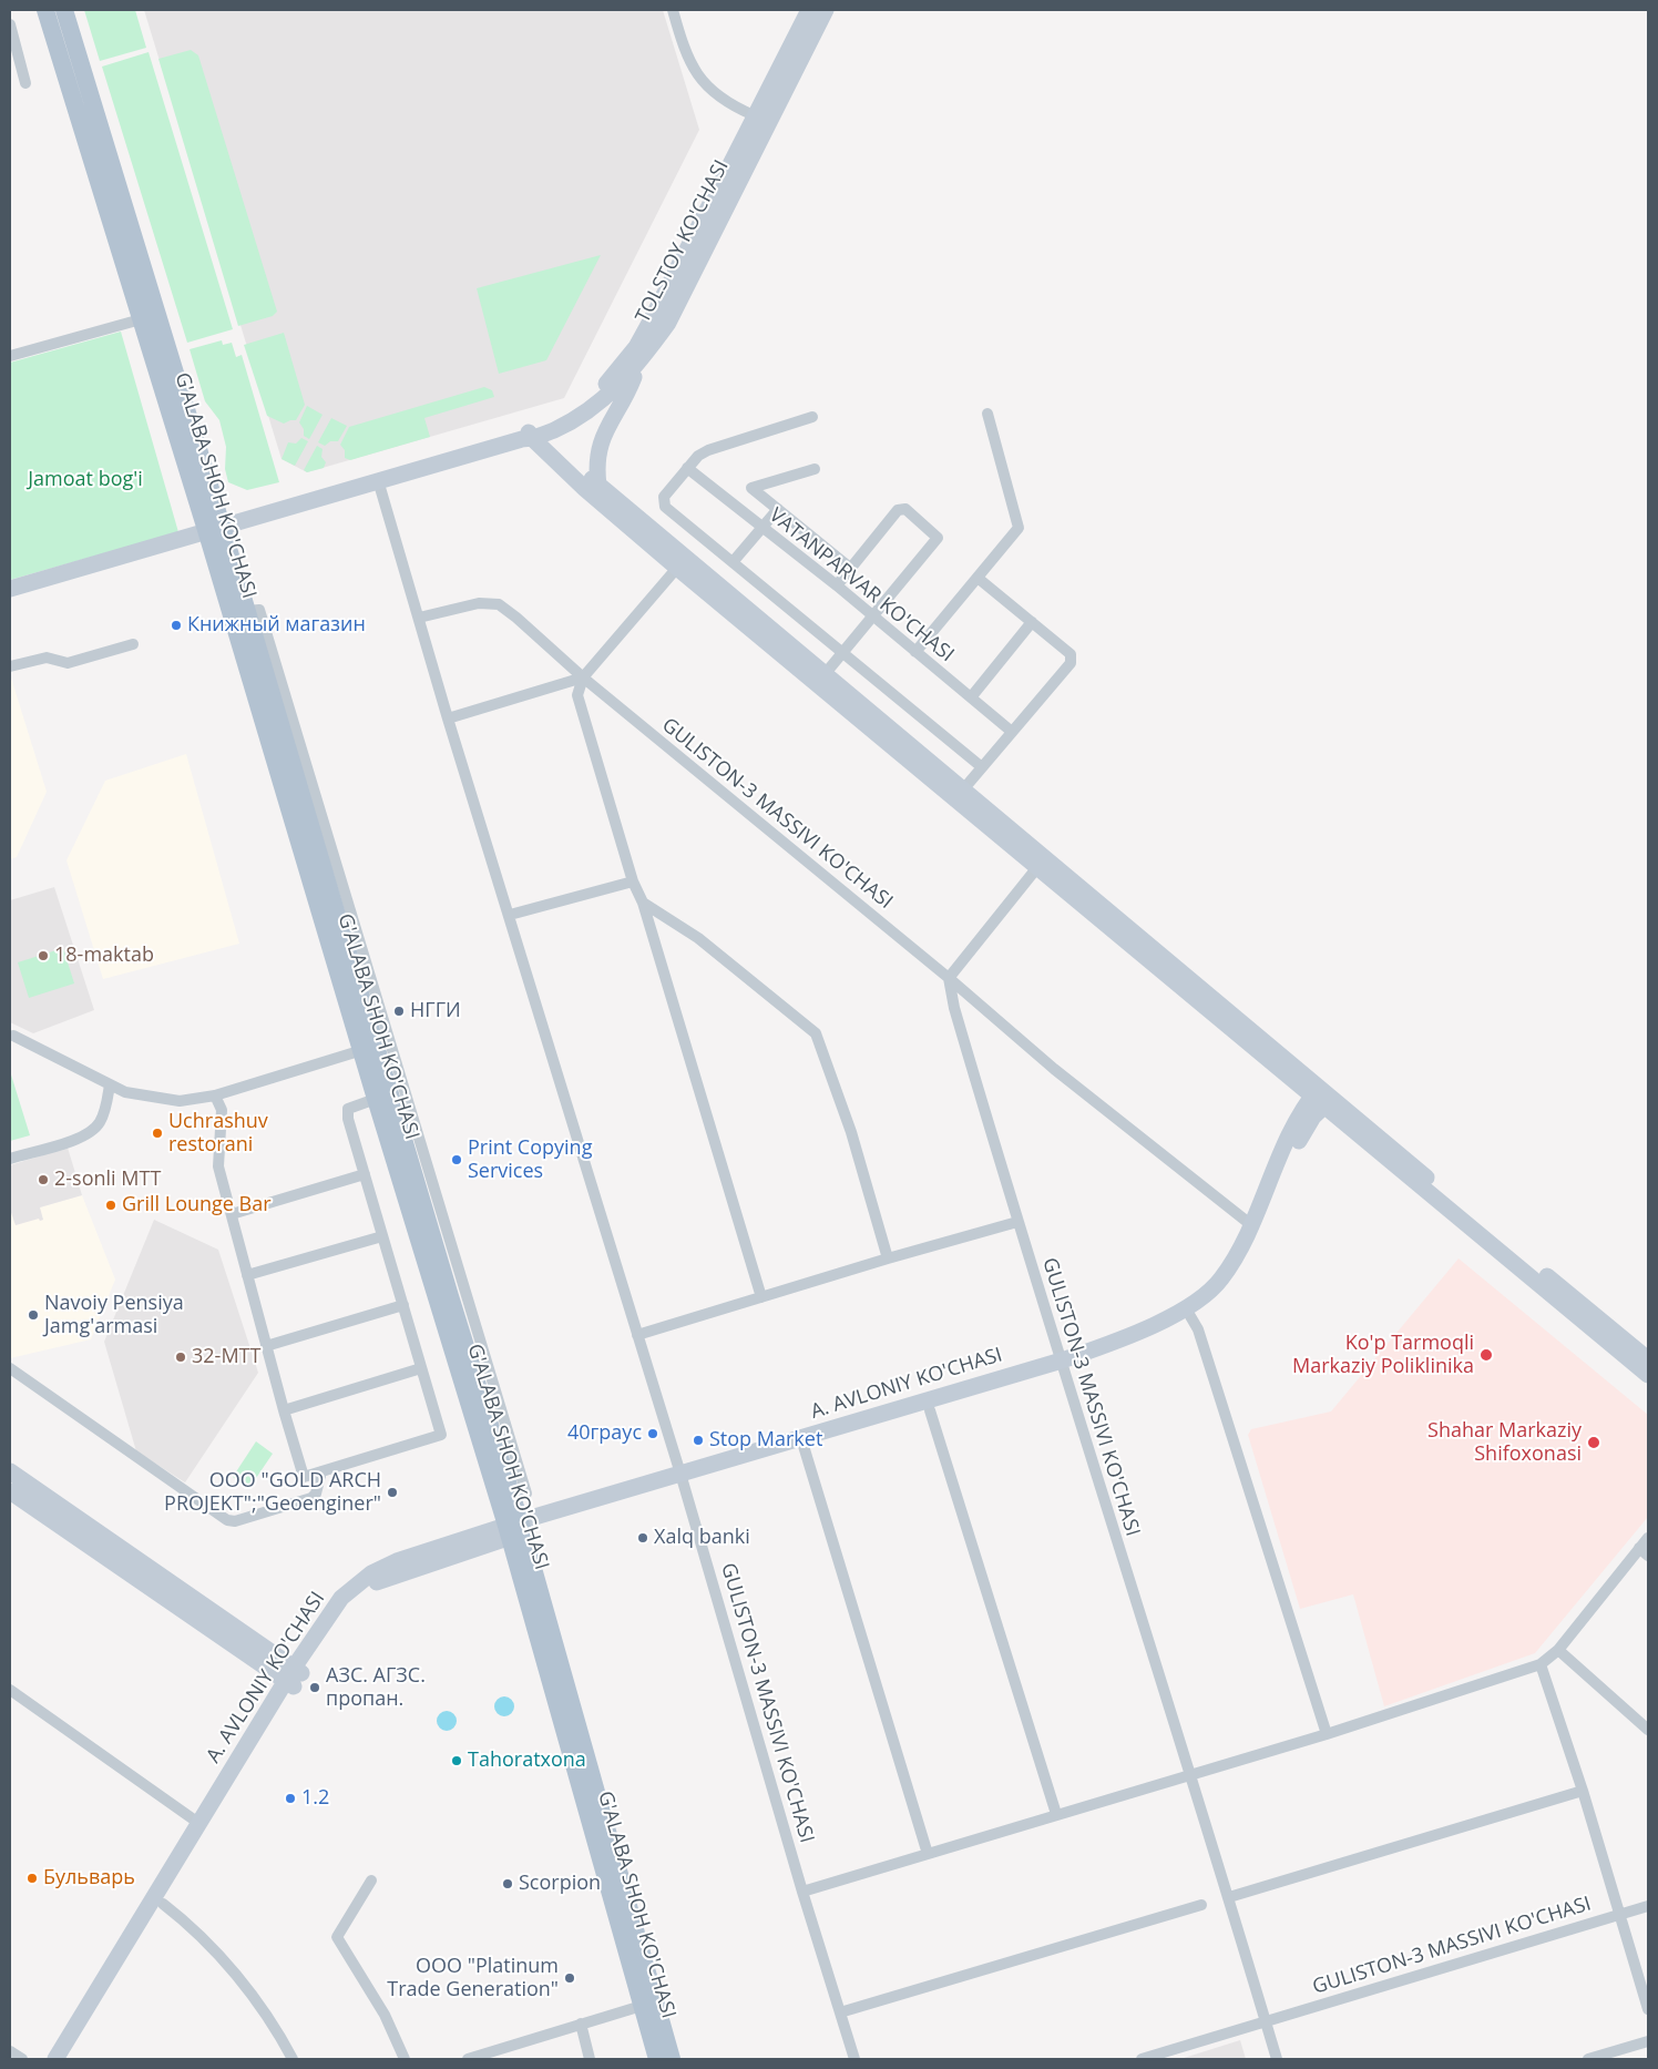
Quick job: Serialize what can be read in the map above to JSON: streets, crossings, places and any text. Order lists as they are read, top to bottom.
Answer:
{
  "streets": {
    "main road": ["G'ALABA SHOH KO'CHASI"],
    "street": [
      "TOLSTOY KO'CHASI",
      "VATANPARVAR KO'CHASI",
      "GULISTON-3 MASSIVI KO'CHASI",
      "A. AVLONIY KO'CHASI"
    ]
  },
  "crossings": [
    ["TOLSTOY KO'CHASI", "G'ALABA SHOH KO'CHASI"],
    ["TOLSTOY KO'CHASI", "GULISTON-3 MASSIVI KO'CHASI"],
    ["G'ALABA SHOH KO'CHASI", "A. AVLONIY KO'CHASI"],
    ["GULISTON-3 MASSIVI KO'CHASI", "A. AVLONIY KO'CHASI"]
  ],
  "parks": ["Jamoat bog'i"],
  "places": [
    "Книжный магазин",
    "18-maktab",
    "НГГИ",
    "Uchrashuv restorani",
    "Print Copying Services",
    "2-sonli MTT",
    "Grill Lounge Bar",
    "Navoiy Pensiya Jamg'armasi",
    "Ko'p Tarmoqli Markaziy Poliklinika",
    "32-MTT",
    "40граус",
    "Stop Market",
    "Shahar Markaziy Shifoxonasi",
    "ООО \"GOLD ARCH PROJEKT\";\"Geoenginer\"",
    "Xalq banki",
    "АЗС. АГЗС. пропан.",
    "Tahoratxona",
    "1.2",
    "Бульварь",
    "Scorpion",
    "OOO \"Platinum Trade Generation\""
  ]
}
